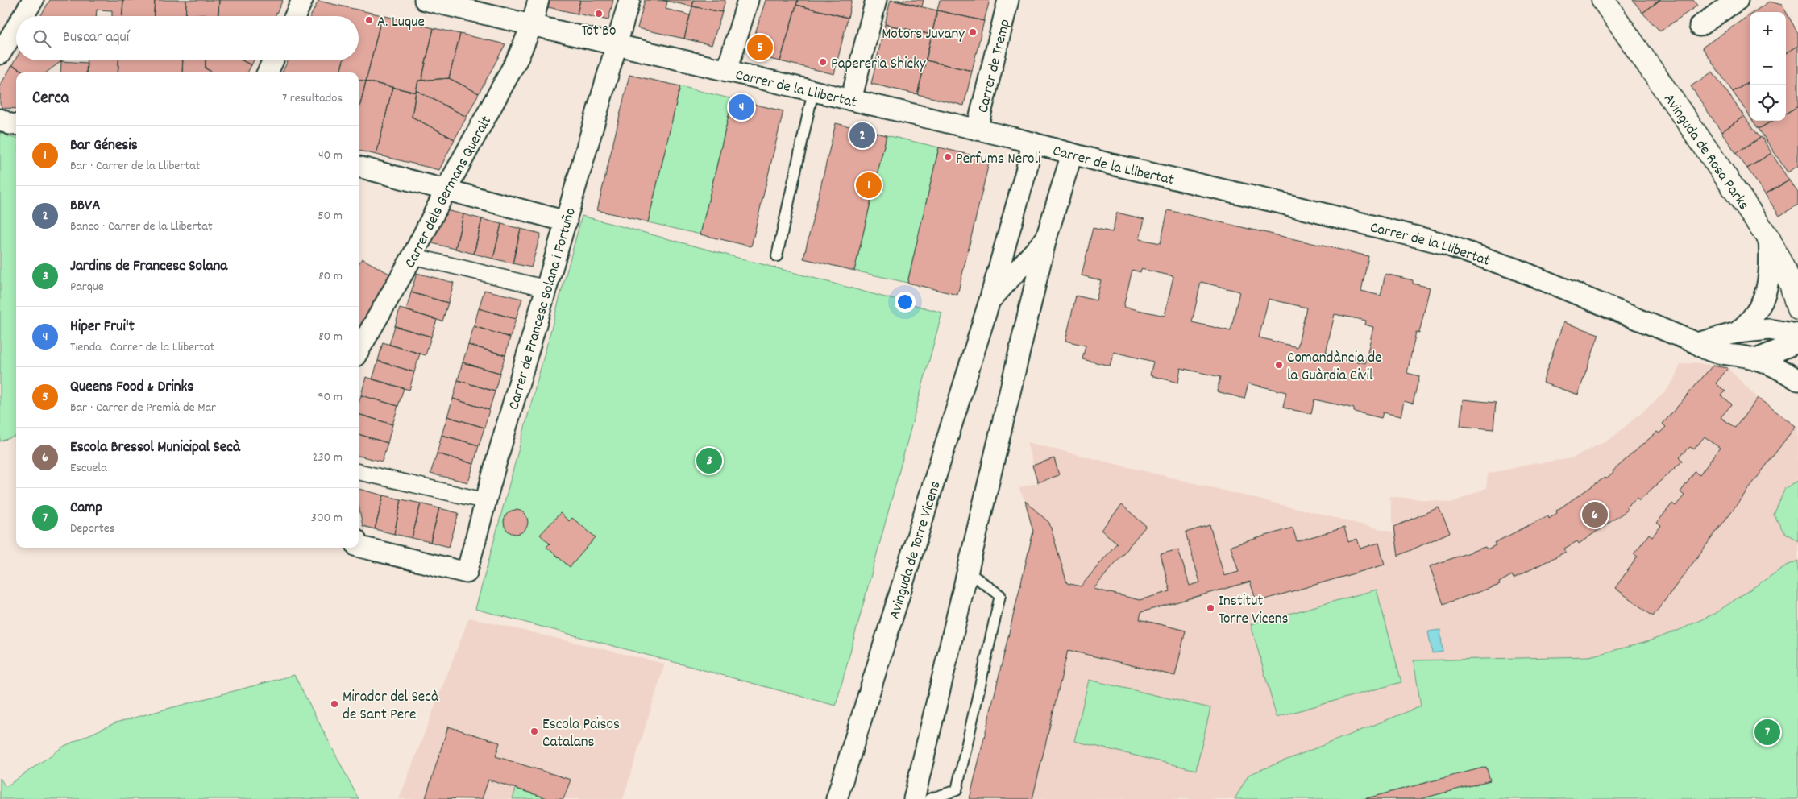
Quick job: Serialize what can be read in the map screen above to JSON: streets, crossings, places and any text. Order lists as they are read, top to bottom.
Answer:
{
  "streets": {
    "main road": ["Avinguda de Rosa Parks"],
    "street": [
      "Carrer de Tremp",
      "Carrer de la Llibertat",
      "Carrer dels Germans Queralt",
      "Carrer de Francesc Solana i Fortuño",
      "Avinguda de Torre Vicens"
    ]
  },
  "crossings": [
    ["Carrer de Tremp", "Carrer de la Llibertat"],
    ["Carrer de la Llibertat", "Carrer dels Germans Queralt"],
    ["Carrer de la Llibertat", "Carrer de Francesc Solana i Fortuño"],
    ["Carrer de la Llibertat", "Avinguda de Torre Vicens"]
  ],
  "places": [
    "Tot Bo",
    "A. Luque",
    "Motors Juvany",
    "Papereria Shicky",
    "Perfums Neroli",
    "Comandància de la Guàrdia Civil",
    "Institut Torre Vicens",
    "Mirador del Secà de Sant Pere",
    "Escola Països Catalans"
  ],
  "page": {
    "map_buttons": ["+", "−"],
    "search": "Buscar aquí",
    "pins": [
      "5",
      "4",
      "2",
      "1",
      "3",
      "6",
      "7"
    ],
    "heading": ["Cerca", "7 resultados"],
    "list": [
      {
        "mark": "1",
        "name": "Bar Génesis",
        "note": "Bar · Carrer de la Llibertat",
        "value": "40 m"
      },
      {
        "mark": "2",
        "name": "BBVA",
        "note": "Banco · Carrer de la Llibertat",
        "value": "50 m"
      },
      {
        "mark": "3",
        "name": "Jardins de Francesc Solana",
        "note": "Parque",
        "value": "80 m"
      },
      {
        "mark": "4",
        "name": "Hiper Frui't",
        "note": "Tienda · Carrer de la Llibertat",
        "value": "80 m"
      },
      {
        "mark": "5",
        "name": "Queens Food & Drinks",
        "note": "Bar · Carrer de Premià de Mar",
        "value": "90 m"
      },
      {
        "mark": "6",
        "name": "Escola Bressol Municipal Secà",
        "note": "Escuela",
        "value": "230 m"
      },
      {
        "mark": "7",
        "name": "Camp",
        "note": "Deportes",
        "value": "300 m"
      }
    ]
  }
}
